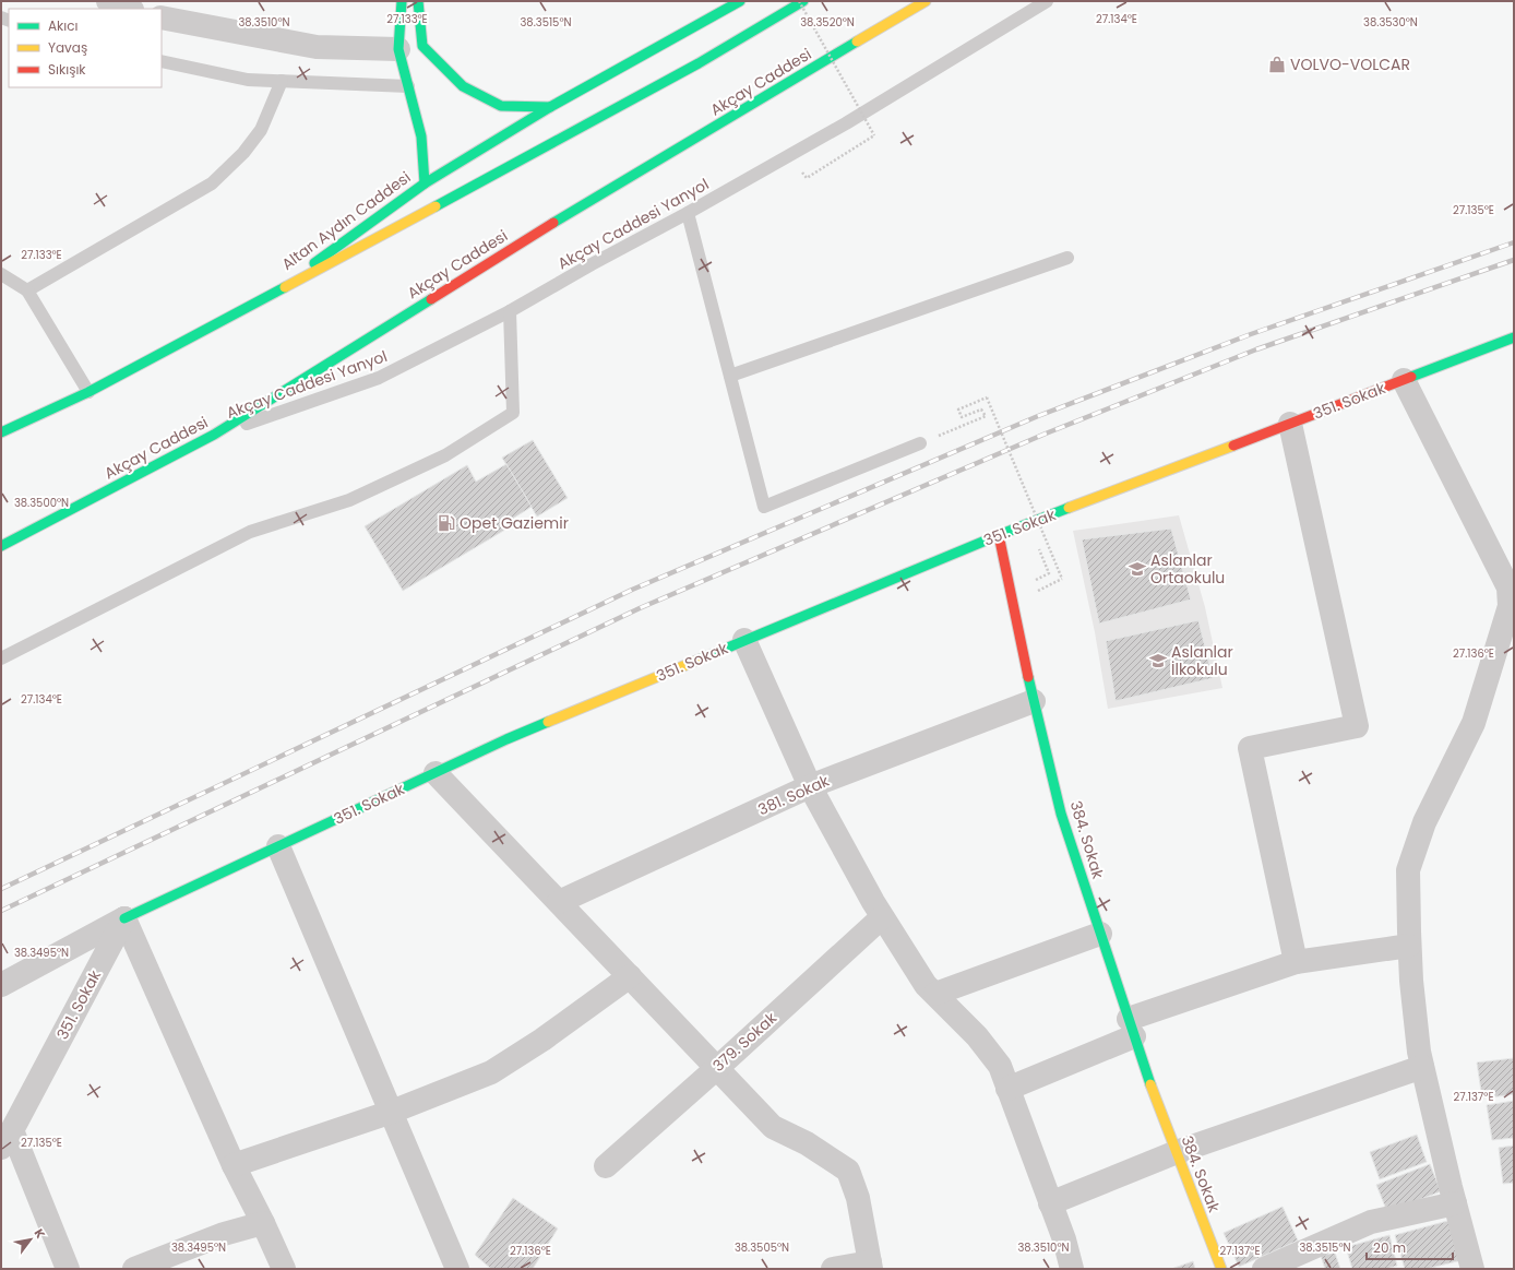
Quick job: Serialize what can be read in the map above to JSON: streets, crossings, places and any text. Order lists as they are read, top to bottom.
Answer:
{
  "streets": {
    "main road": [
      "Akçay Caddesi",
      "Altan Aydın Caddesi",
      "351. Sokak",
      "384. Sokak"
    ],
    "street": ["381. Sokak", "379. Sokak"],
    "lane": ["Akçay Caddesi Yanyol"]
  },
  "crossings": [
    ["Akçay Caddesi", "Akçay Caddesi Yanyol"],
    ["351. Sokak", "384. Sokak"],
    ["381. Sokak", "384. Sokak"]
  ],
  "places": {
    "shop": ["VOLVO-VOLCAR"],
    "fuel station": ["Opet Gaziemir"],
    "school or university": ["Aslanlar Ortaokulu", "Aslanlar İlkokulu"]
  },
  "legend": ["Akıcı", "Yavaş", "Sıkışık"],
  "scale_bar": "20 m",
  "north": "top right",
  "coordinates": [
    "27.134°E",
    "27.133°E",
    "38.3520°N",
    "38.3510°N",
    "38.3515°N",
    "38.3530°N",
    "27.135°E",
    "38.3500°N",
    "27.136°E",
    "38.3495°N",
    "27.137°E",
    "38.3505°N"
  ]
}
